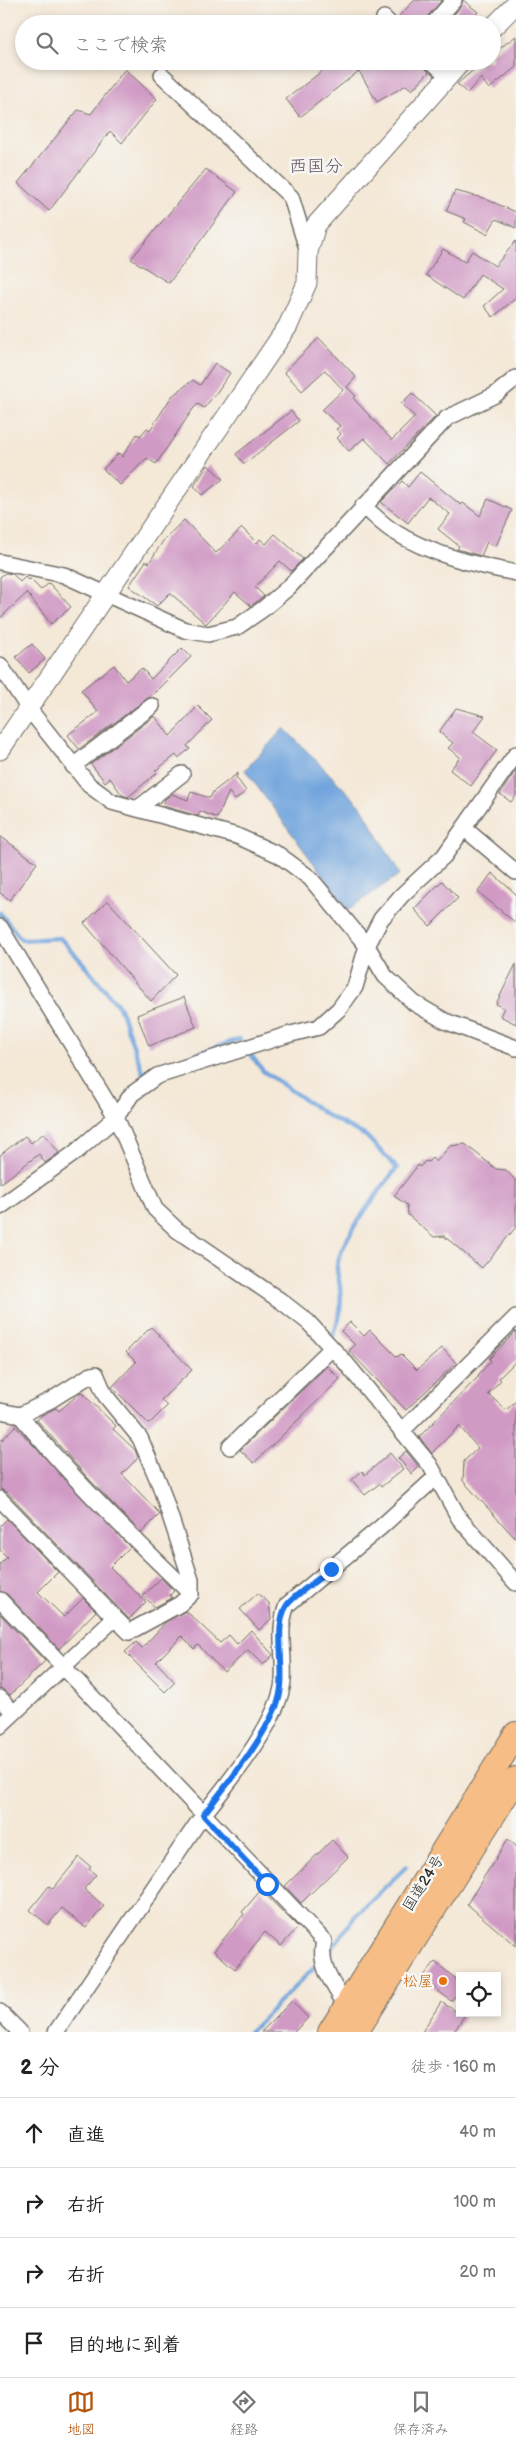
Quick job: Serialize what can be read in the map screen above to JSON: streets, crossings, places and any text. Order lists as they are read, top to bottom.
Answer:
{
  "streets": {
    "highway": ["国道24号"]
  },
  "districts": ["西国分"],
  "places": ["松屋"],
  "page": {
    "search": "ここで検索",
    "heading": ["2 分", "徒歩 · 160 m"],
    "list": [
      ["直進", "40 m"],
      ["右折", "100 m"],
      ["右折", "20 m"],
      "目的地に到着"
    ],
    "nav": ["地図", "経路", "保存済み"]
  }
}
